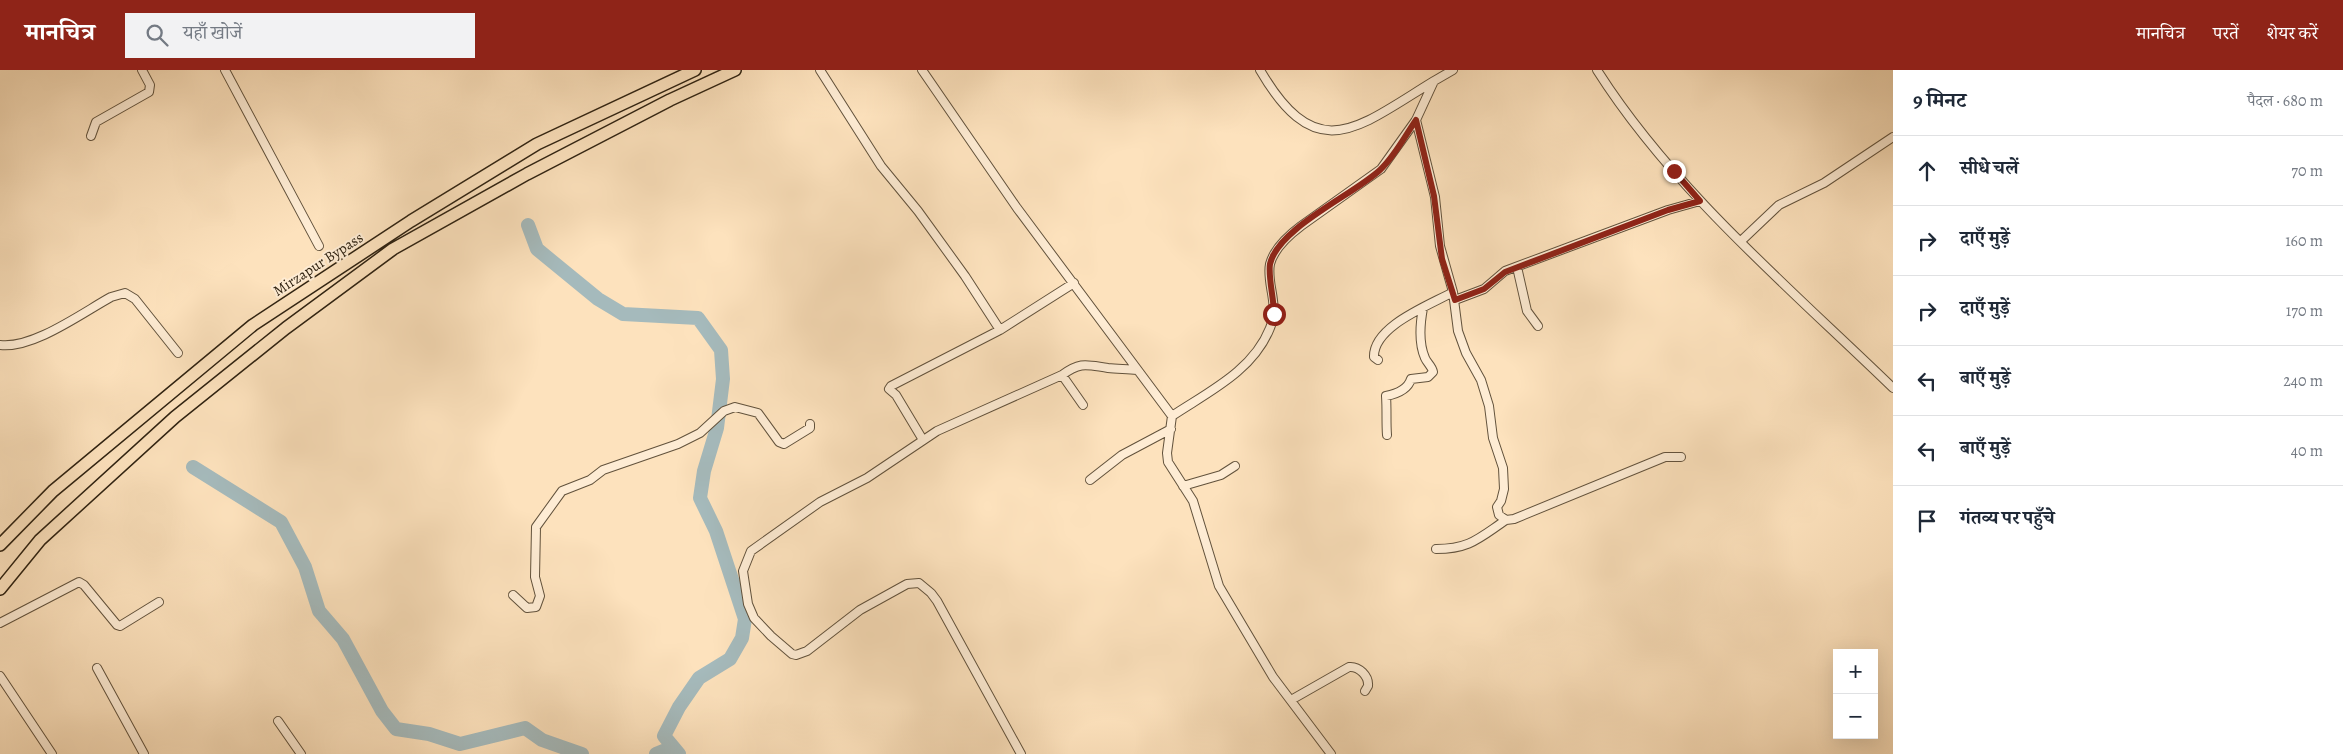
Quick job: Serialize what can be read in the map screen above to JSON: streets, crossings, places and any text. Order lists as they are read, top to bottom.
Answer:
{
  "streets": {
    "highway": ["Mirzapur Bypass"]
  },
  "page": {
    "header": "मानचित्र",
    "search": "यहाँ खोजें",
    "nav": ["मानचित्र", "परतें", "शेयर करें"],
    "heading": ["9 मिनट", "पैदल · 680 m"],
    "list": [
      ["सीधे चलें", "70 m"],
      ["दाएँ मुड़ें", "160 m"],
      ["दाएँ मुड़ें", "170 m"],
      ["बाएँ मुड़ें", "240 m"],
      ["बाएँ मुड़ें", "40 m"],
      "गंतव्य पर पहुँचे"
    ],
    "map_buttons": ["+", "−"]
  }
}
